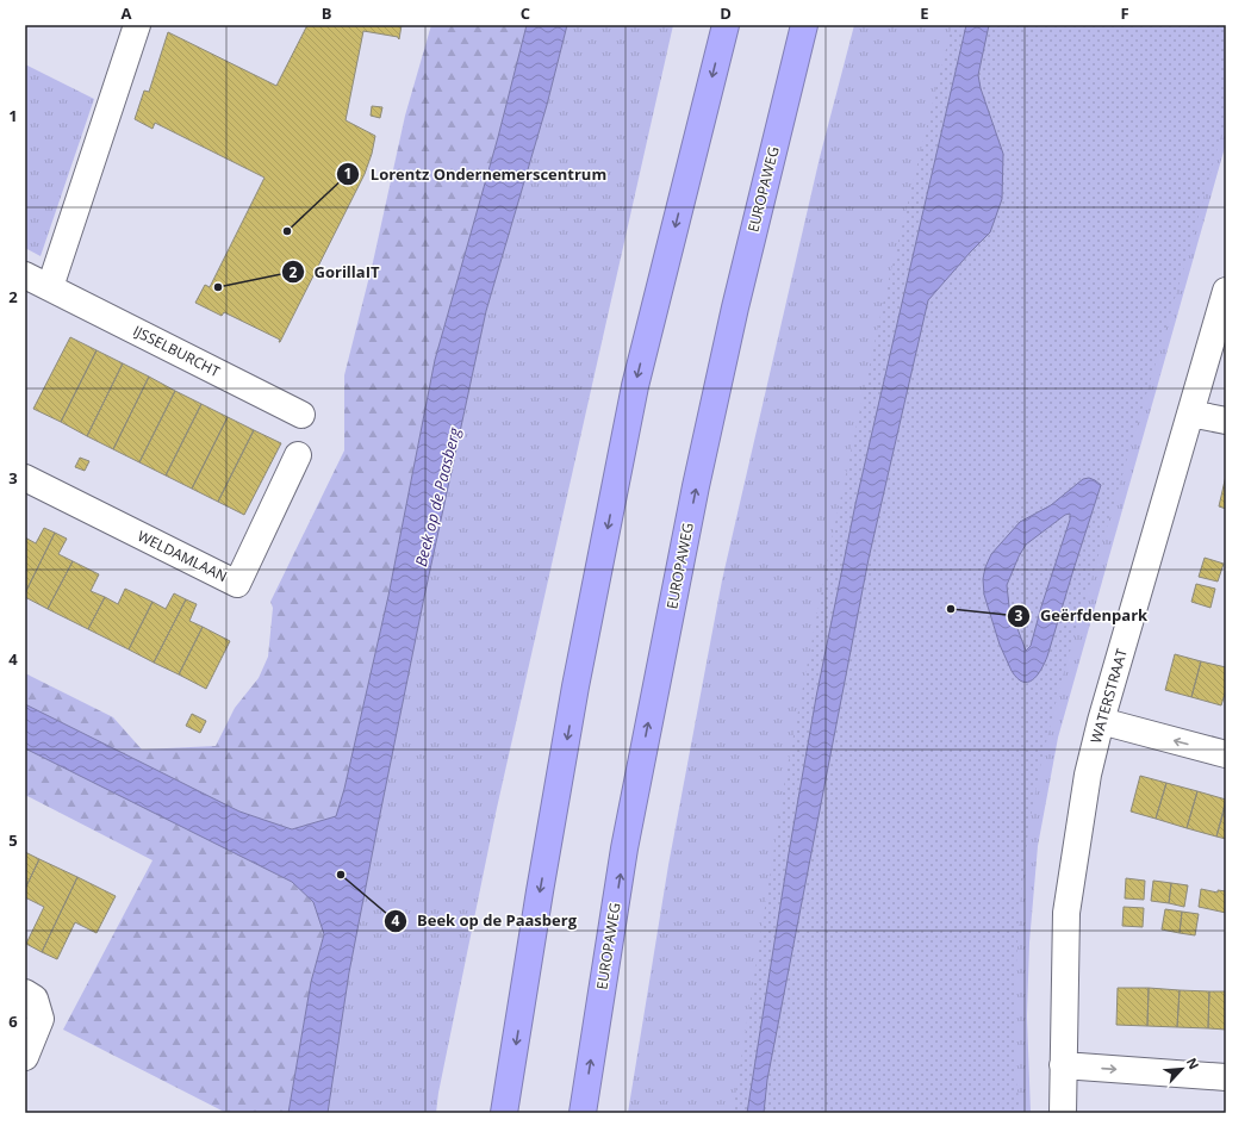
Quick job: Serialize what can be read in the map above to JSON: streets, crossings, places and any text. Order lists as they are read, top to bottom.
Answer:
{
  "streets": {
    "highway": ["EUROPAWEG"],
    "street": ["IJSSELBURCHT", "WELDAMLAAN", "WATERSTRAAT"]
  },
  "water": ["Beek op de Paasberg"],
  "places": [
    "Lorentz Ondernemerscentrum",
    "GorillaIT",
    "Geërfdenpark",
    "Beek op de Paasberg"
  ],
  "north": "top right",
  "grid": {
    "columns": [
      "A",
      "B",
      "C",
      "D",
      "E",
      "F"
    ],
    "rows": [
      "1",
      "2",
      "3",
      "4",
      "5",
      "6"
    ]
  }
}
